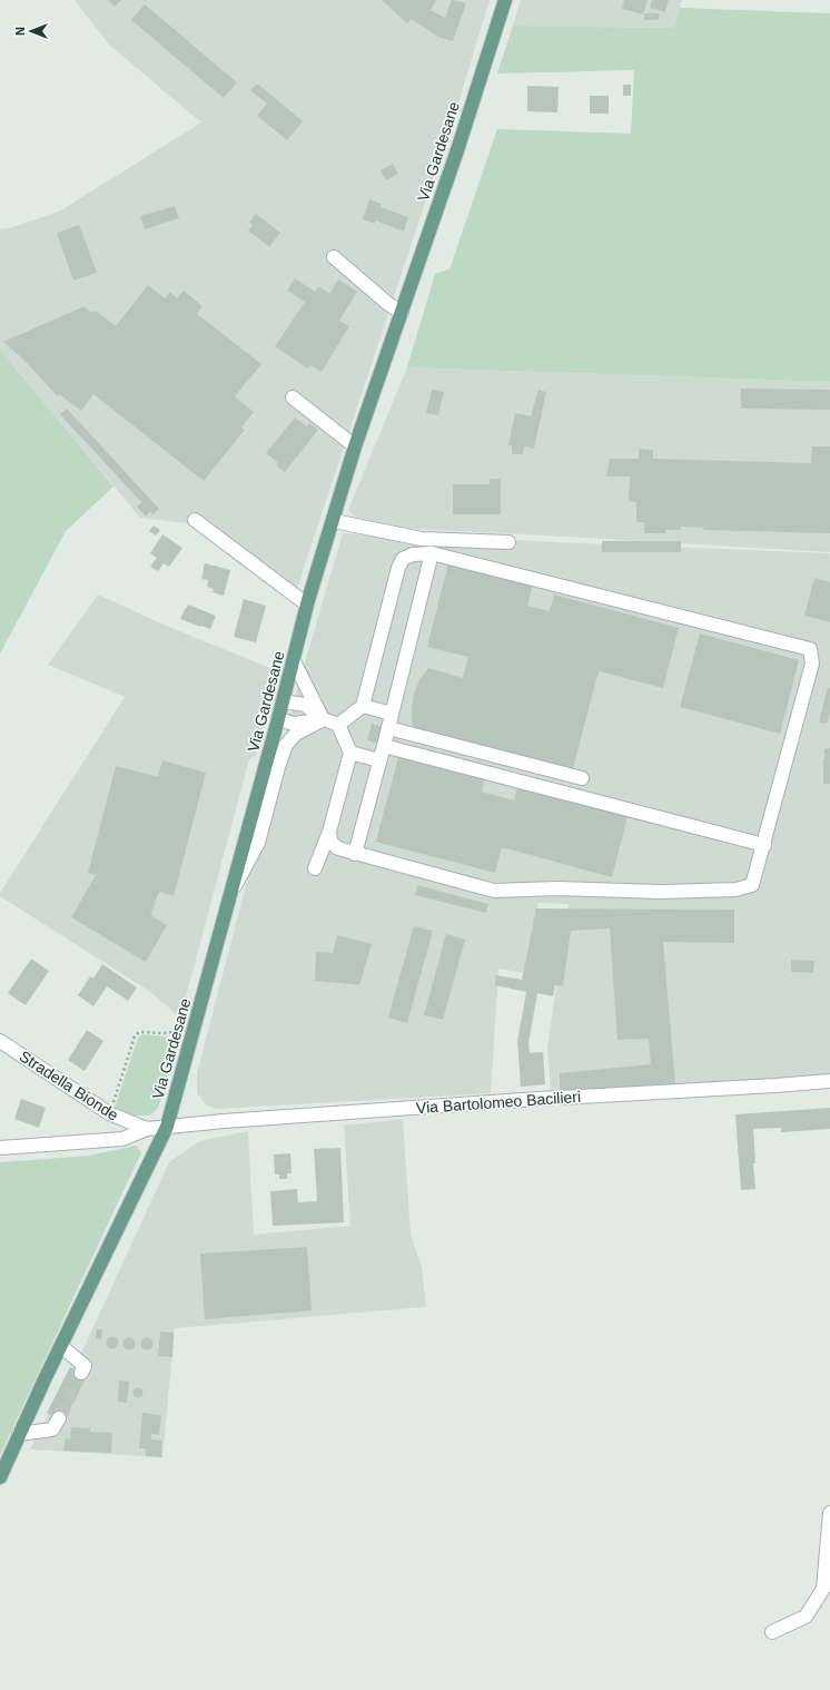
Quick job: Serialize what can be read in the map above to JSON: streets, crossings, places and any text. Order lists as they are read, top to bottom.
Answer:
{
  "streets": {
    "main road": ["Via Gardesane"],
    "street": ["Stradella Bionde", "Via Bartolomeo Bacilieri"]
  },
  "crossings": [
    ["Via Gardesane", "Stradella Bionde"],
    ["Via Gardesane", "Via Bartolomeo Bacilieri"],
    ["Stradella Bionde", "Via Bartolomeo Bacilieri"]
  ],
  "north": "left"
}
